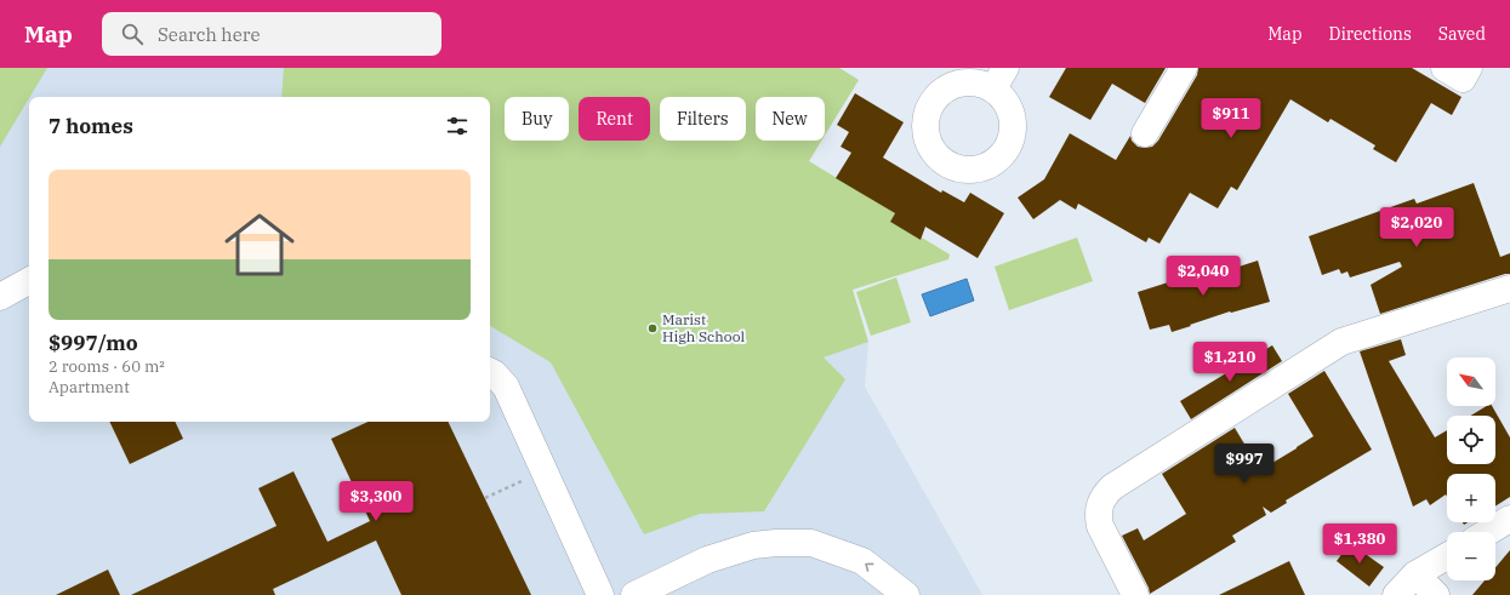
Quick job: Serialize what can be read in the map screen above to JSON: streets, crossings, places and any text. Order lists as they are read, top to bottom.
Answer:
{
  "places": ["Marist High School"],
  "north": "top left",
  "page": {
    "header": "Map",
    "search": "Search here",
    "nav": ["Map", "Directions", "Saved"],
    "chip": [
      "Buy",
      "Rent",
      "Filters",
      "New"
    ],
    "heading": "7 homes",
    "price": [
      "$911",
      "$2,020",
      "$2,040",
      "$1,210",
      "$997",
      "$3,300",
      "$1,380"
    ],
    "list": [
      {
        "name": "$997/mo",
        "note": "2 rooms · 60 m² · Apartment"
      }
    ],
    "map_buttons": ["+", "−"]
  }
}
